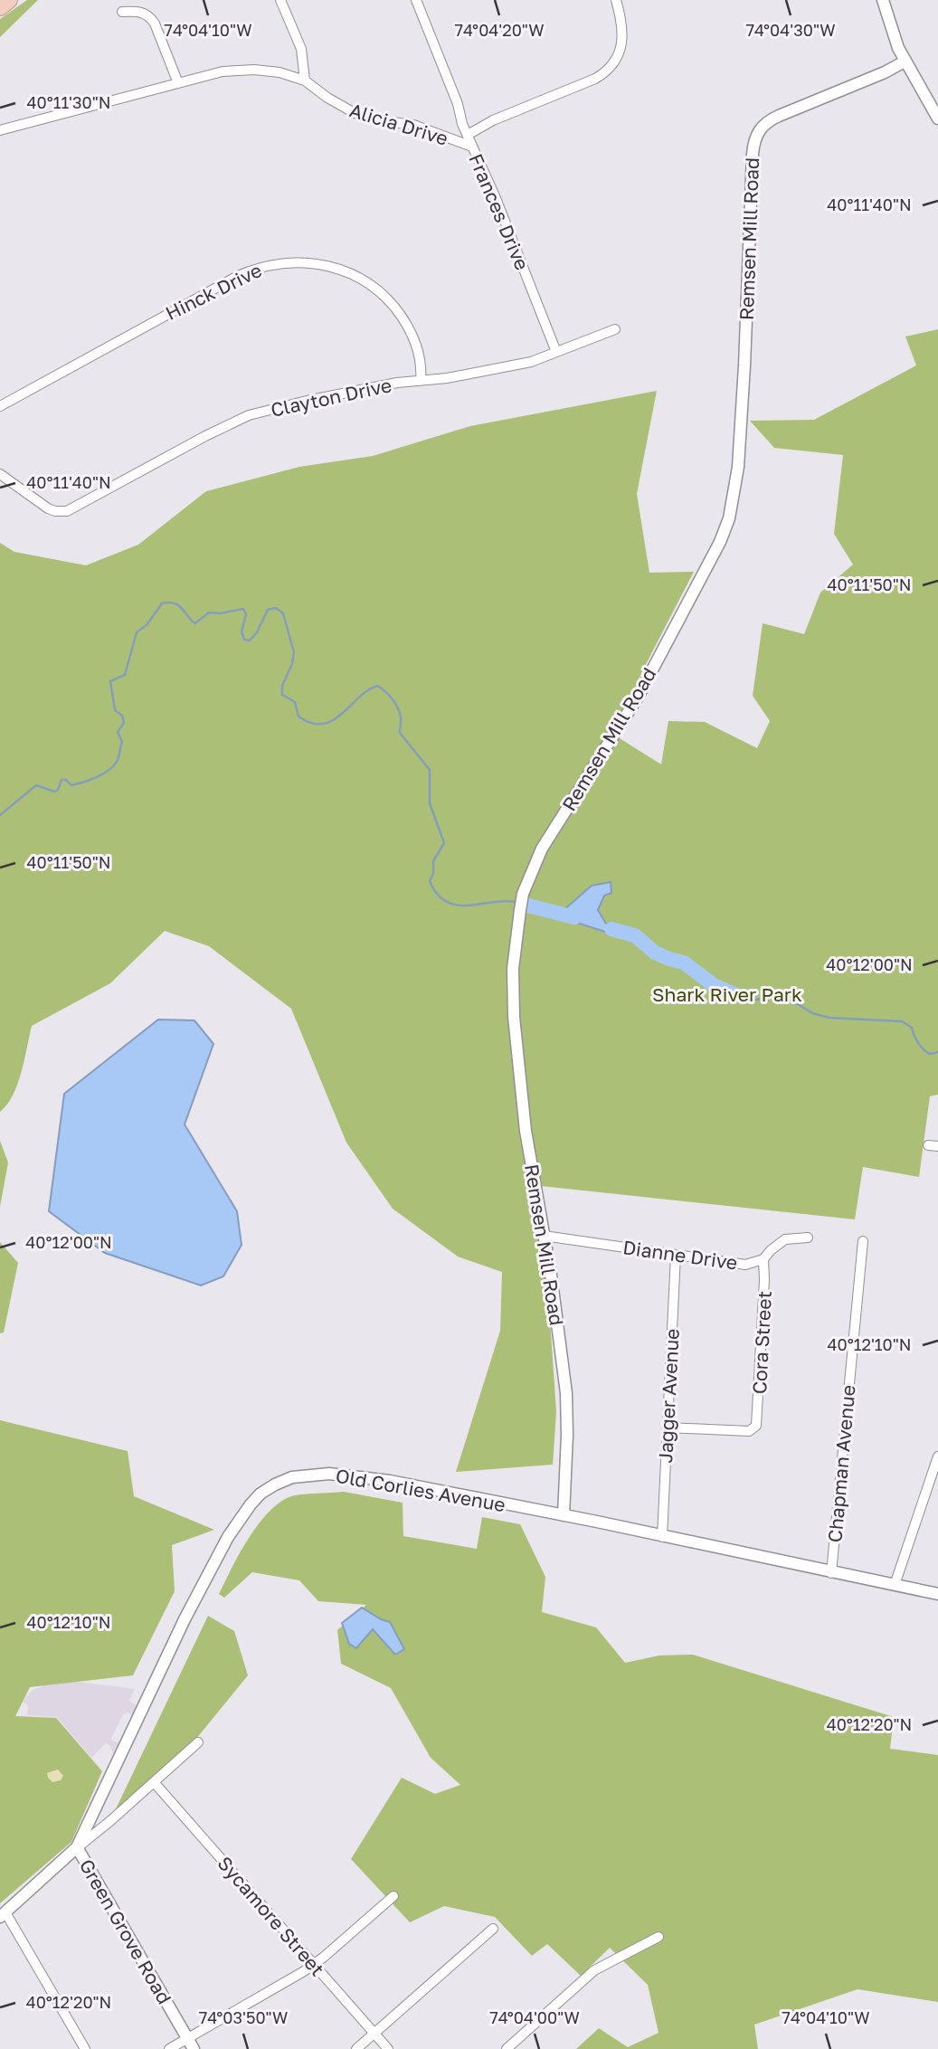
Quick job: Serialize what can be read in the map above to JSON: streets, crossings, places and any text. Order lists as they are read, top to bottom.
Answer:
{
  "streets": {
    "street": [
      "Alicia Drive",
      "Frances Drive",
      "Remsen Mill Road",
      "Hinck Drive",
      "Clayton Drive",
      "Dianne Drive",
      "Cora Street",
      "Jagger Avenue",
      "Chapman Avenue",
      "Old Corlies Avenue",
      "Sycamore Street",
      "Green Grove Road"
    ]
  },
  "crossings": [
    ["Alicia Drive", "Frances Drive"],
    ["Frances Drive", "Clayton Drive"],
    ["Remsen Mill Road", "Dianne Drive"],
    ["Remsen Mill Road", "Old Corlies Avenue"],
    ["Hinck Drive", "Clayton Drive"],
    ["Dianne Drive", "Cora Street"],
    ["Dianne Drive", "Jagger Avenue"],
    ["Cora Street", "Jagger Avenue"],
    ["Jagger Avenue", "Old Corlies Avenue"],
    ["Chapman Avenue", "Old Corlies Avenue"],
    ["Old Corlies Avenue", "Sycamore Street"],
    ["Old Corlies Avenue", "Green Grove Road"]
  ],
  "parks": ["Shark River Park"],
  "coordinates": [
    "74°04'10\"W",
    "74°04'20\"W",
    "74°04'30\"W",
    "40°11'30\"N",
    "40°11'40\"N",
    "40°11'50\"N",
    "40°12'00\"N",
    "40°12'10\"N",
    "40°12'20\"N",
    "74°03'50\"W",
    "74°04'00\"W"
  ]
}
